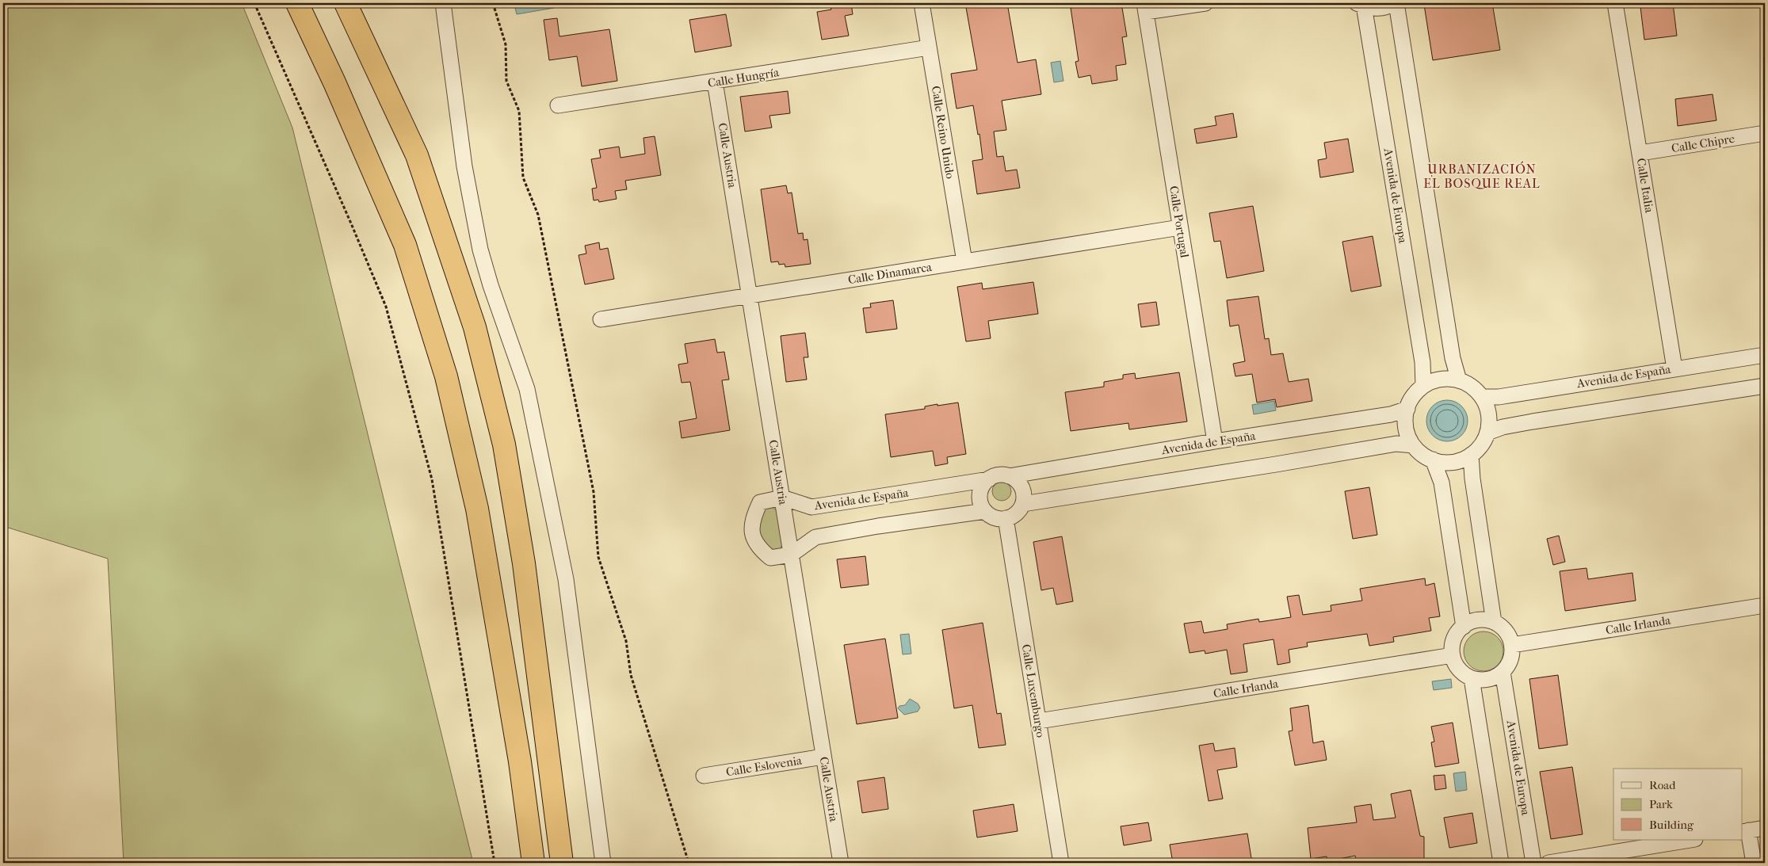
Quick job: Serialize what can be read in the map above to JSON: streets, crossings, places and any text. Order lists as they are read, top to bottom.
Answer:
{
  "streets": {
    "street": [
      "Calle Hungría",
      "Calle Reino Unido",
      "Calle Chipre",
      "Calle Austria",
      "Calle Italia",
      "Avenida de Europa",
      "Calle Portugal",
      "Calle Dinamarca",
      "Avenida de España",
      "Calle Irlanda",
      "Calle Luxemburgo",
      "Calle Eslovenia"
    ]
  },
  "crossings": [
    ["Calle Hungría", "Calle Reino Unido"],
    ["Calle Hungría", "Calle Austria"],
    ["Calle Reino Unido", "Calle Dinamarca"],
    ["Calle Chipre", "Calle Italia"],
    ["Calle Austria", "Calle Dinamarca"],
    ["Calle Austria", "Avenida de España"],
    ["Calle Austria", "Calle Eslovenia"],
    ["Calle Italia", "Avenida de España"],
    ["Avenida de Europa", "Avenida de España"],
    ["Avenida de Europa", "Calle Irlanda"],
    ["Calle Portugal", "Calle Dinamarca"],
    ["Calle Portugal", "Avenida de España"],
    ["Avenida de España", "Calle Luxemburgo"],
    ["Calle Irlanda", "Calle Luxemburgo"]
  ],
  "districts": ["URBANIZACIÓN EL BOSQUE REAL"],
  "legend": ["Road", "Park", "Building"]
}
